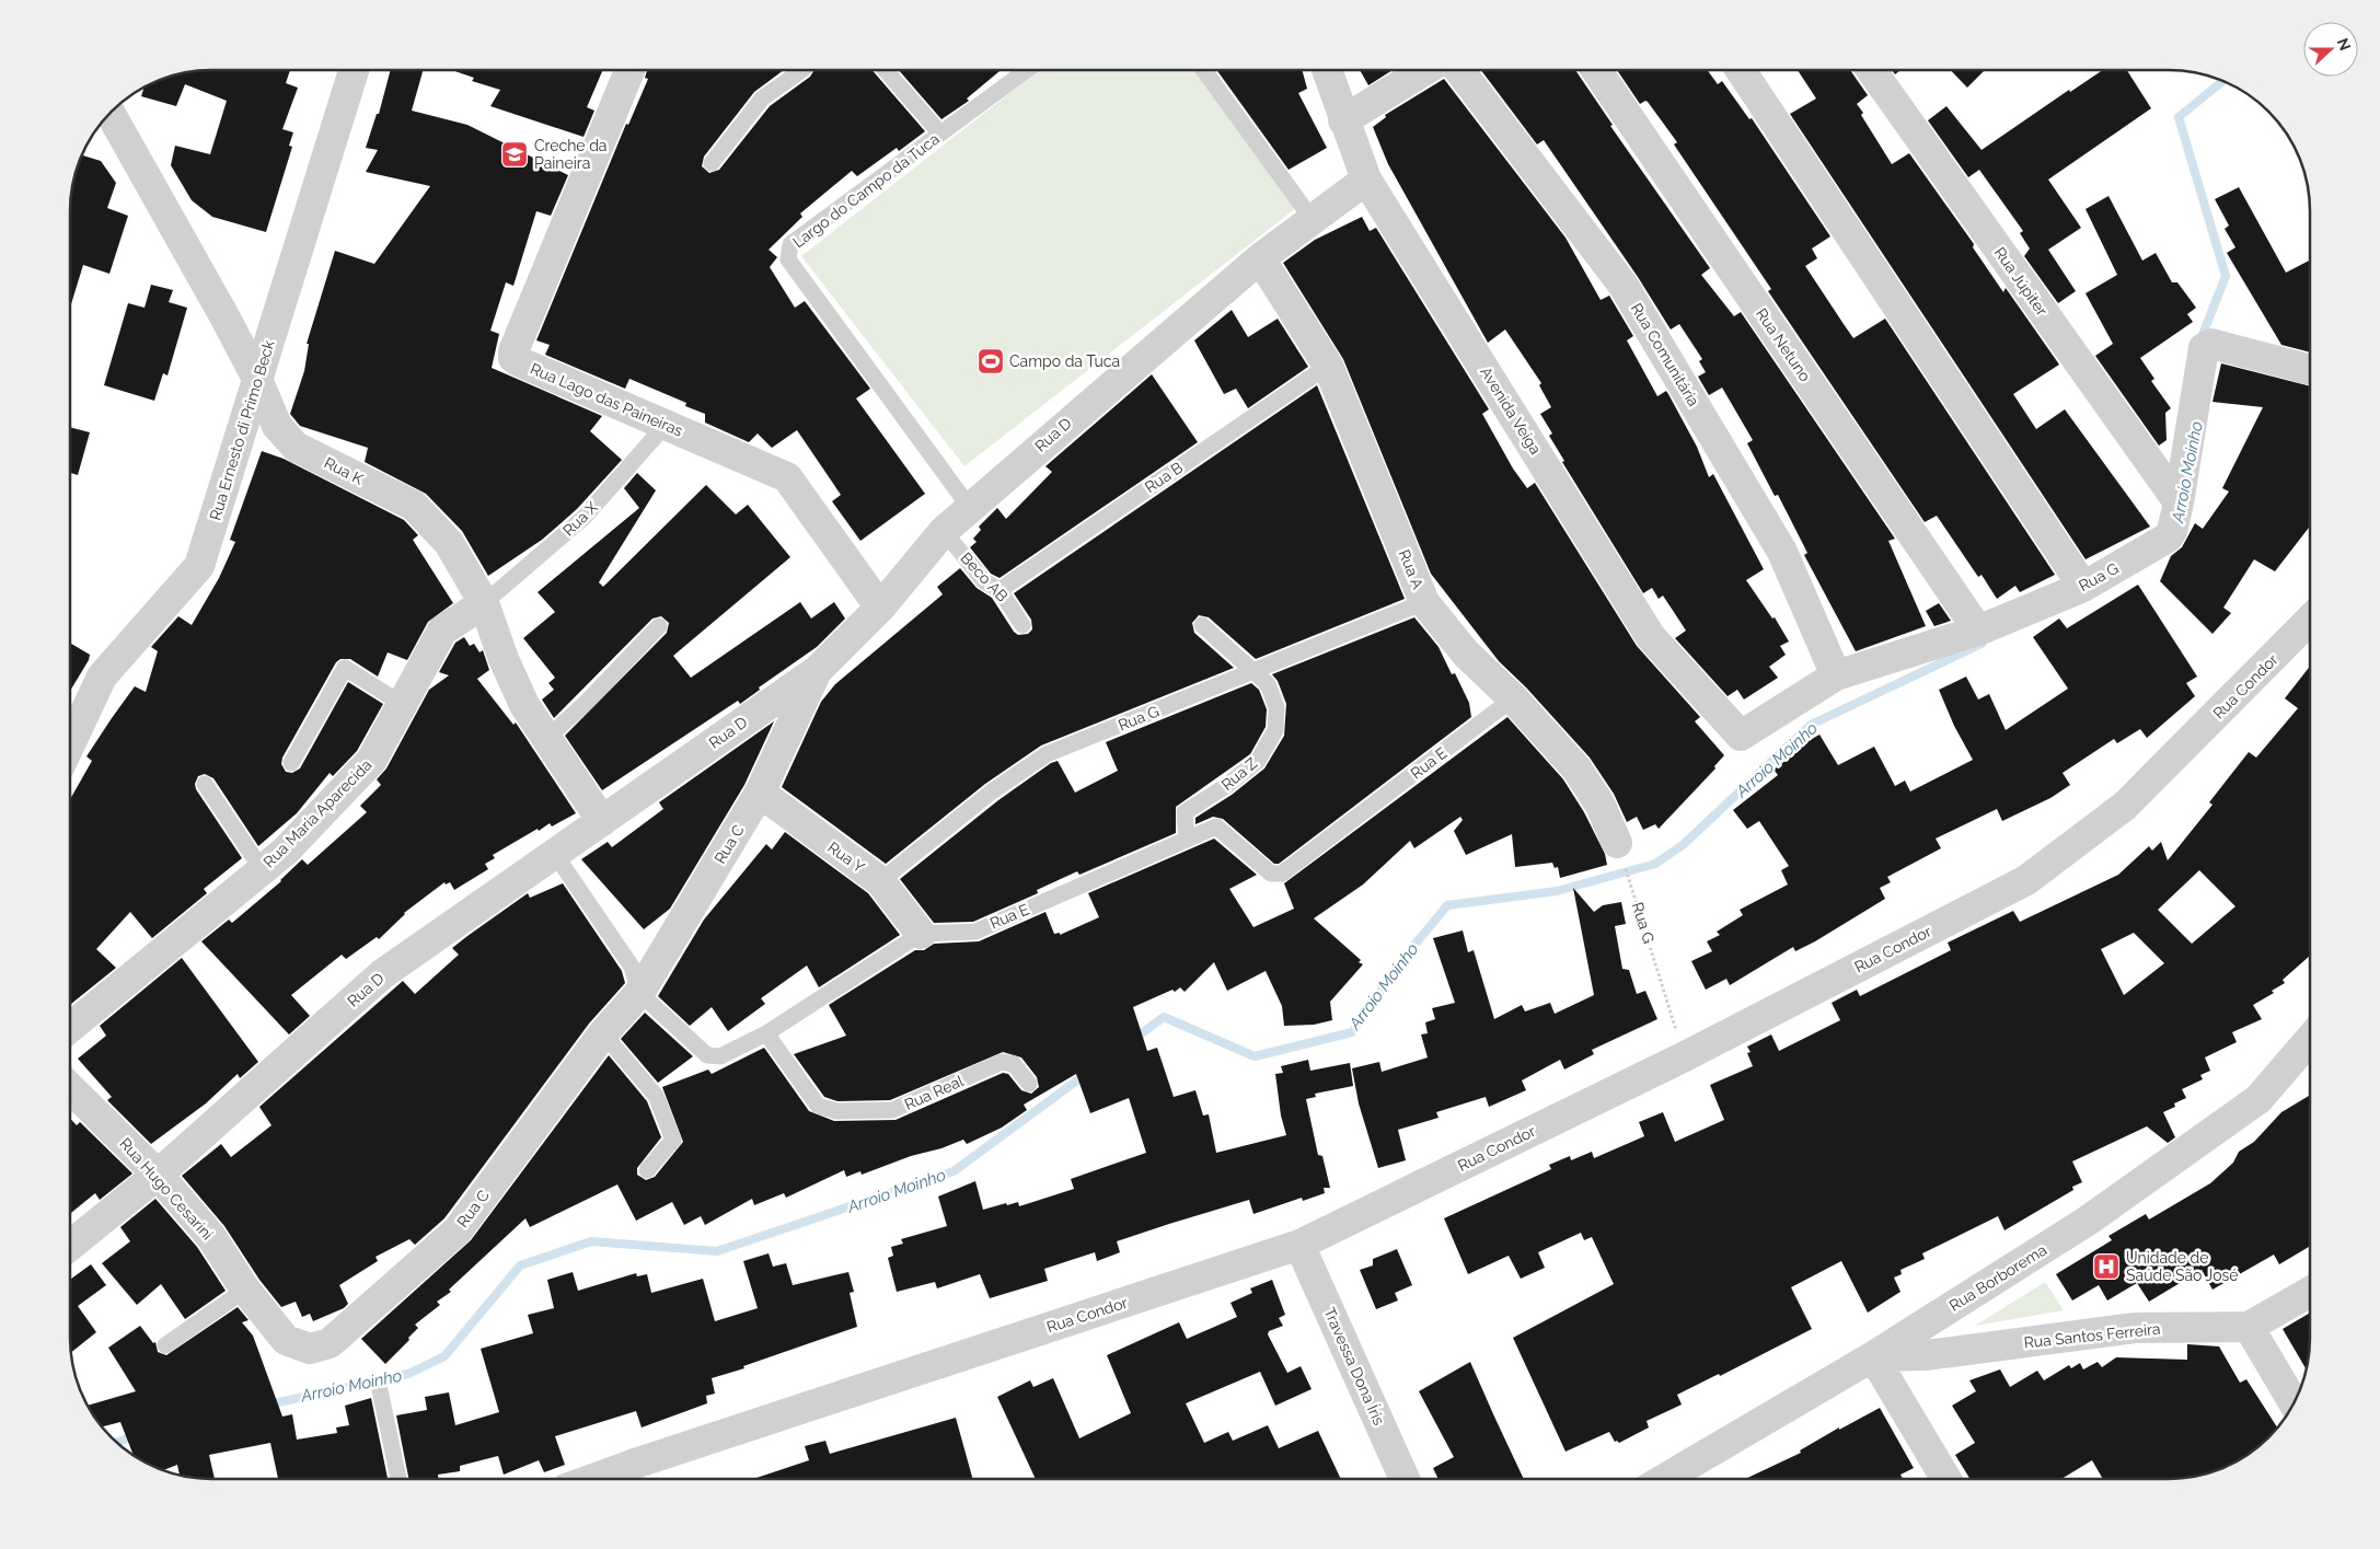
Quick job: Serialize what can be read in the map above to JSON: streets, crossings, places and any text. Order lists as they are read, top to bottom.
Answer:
{
  "streets": {
    "street": [
      "Rua Júpiter",
      "Rua Netuno",
      "Rua Comunitária",
      "Rua Lago das Paineiras",
      "Avenida Veiga",
      "Rua Ernesto di Primo Beck",
      "Rua D",
      "Rua K",
      "Rua A",
      "Rua G",
      "Rua Condor",
      "Rua Maria Aparecida",
      "Rua C",
      "Rua Y",
      "Rua Hugo Cesarini",
      "Rua Borborema",
      "Rua Santos Ferreira",
      "Travessa Dona Íris"
    ],
    "lane": [
      "Largo do Campo da Tuca",
      "Rua B",
      "Rua X",
      "Beco AB",
      "Rua E",
      "Rua Z",
      "Rua Real"
    ]
  },
  "crossings": [
    ["Largo do Campo da Tuca", "Rua D"],
    ["Rua Júpiter", "Rua G"],
    ["Rua Netuno", "Rua G"],
    ["Rua Comunitária", "Rua G"],
    ["Rua Lago das Paineiras", "Rua D"],
    ["Rua Lago das Paineiras", "Rua X"],
    ["Avenida Veiga", "Rua D"],
    ["Avenida Veiga", "Rua G"],
    ["Rua Ernesto di Primo Beck", "Rua K"],
    ["Rua D", "Rua K"],
    ["Rua D", "Rua A"],
    ["Rua D", "Beco AB"],
    ["Rua D", "Rua E"],
    ["Rua D", "Rua C"],
    ["Rua D", "Rua Hugo Cesarini"],
    ["Rua K", "Rua X"],
    ["Rua K", "Rua Maria Aparecida"],
    ["Rua B", "Rua A"],
    ["Rua B", "Beco AB"],
    ["Rua X", "Rua Maria Aparecida"],
    ["Rua A", "Rua G"],
    ["Rua A", "Rua E"],
    ["Rua G", "Rua Z"],
    ["Rua G", "Rua Y"],
    ["Rua Condor", "Travessa Dona Íris"],
    ["Rua E", "Rua Z"],
    ["Rua E", "Rua C"],
    ["Rua E", "Rua Y"],
    ["Rua E", "Rua Real"],
    ["Rua C", "Rua Y"],
    ["Rua C", "Rua Hugo Cesarini"],
    ["Rua Borborema", "Rua Santos Ferreira"]
  ],
  "water": ["Arroio Moinho"],
  "places": {
    "school or university": ["Creche da Paineira"],
    "sports": ["Campo da Tuca"],
    "hospital": ["Unidade de Saúde São José"]
  },
  "north": "right"
}
